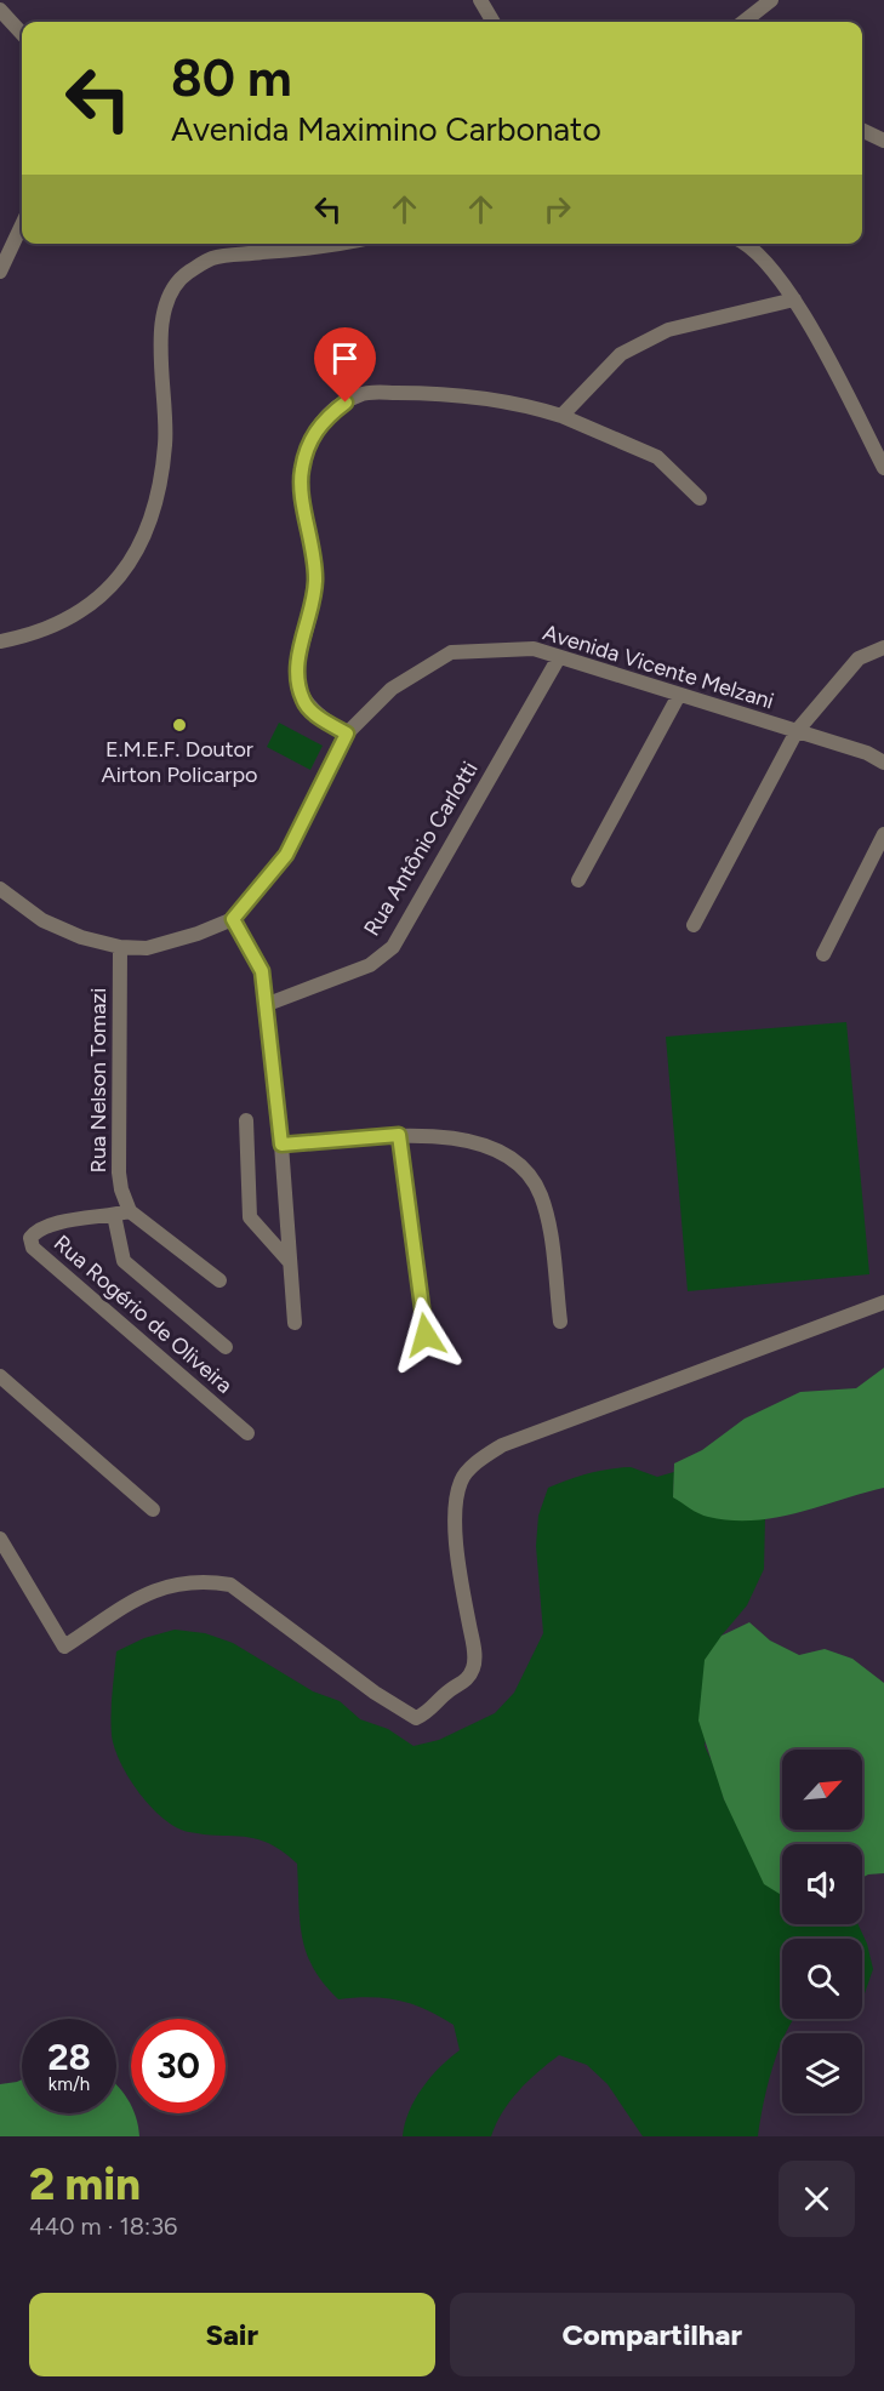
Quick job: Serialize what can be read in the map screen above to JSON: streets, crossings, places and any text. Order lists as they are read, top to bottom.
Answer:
{
  "streets": {
    "street": [
      "Avenida Vicente Melzani",
      "Rua Antônio Carlotti",
      "Rua Nelson Tomazi",
      "Rua Rogério de Oliveira"
    ]
  },
  "crossings": [
    ["Avenida Vicente Melzani", "Rua Antônio Carlotti"],
    ["Avenida Vicente Melzani", "Rua Nelson Tomazi"],
    ["Rua Nelson Tomazi", "Rua Rogério de Oliveira"]
  ],
  "places": ["E.M.E.F. Doutor Airton Policarpo"],
  "north": "top right",
  "page": {
    "turn": ["80 m", "Avenida Maximino Carbonato"],
    "speed": "28 km/h",
    "limit": "30",
    "heading": ["2 min", "440 m · 18:36"],
    "buttons": ["Sair", "Compartilhar"]
  }
}
